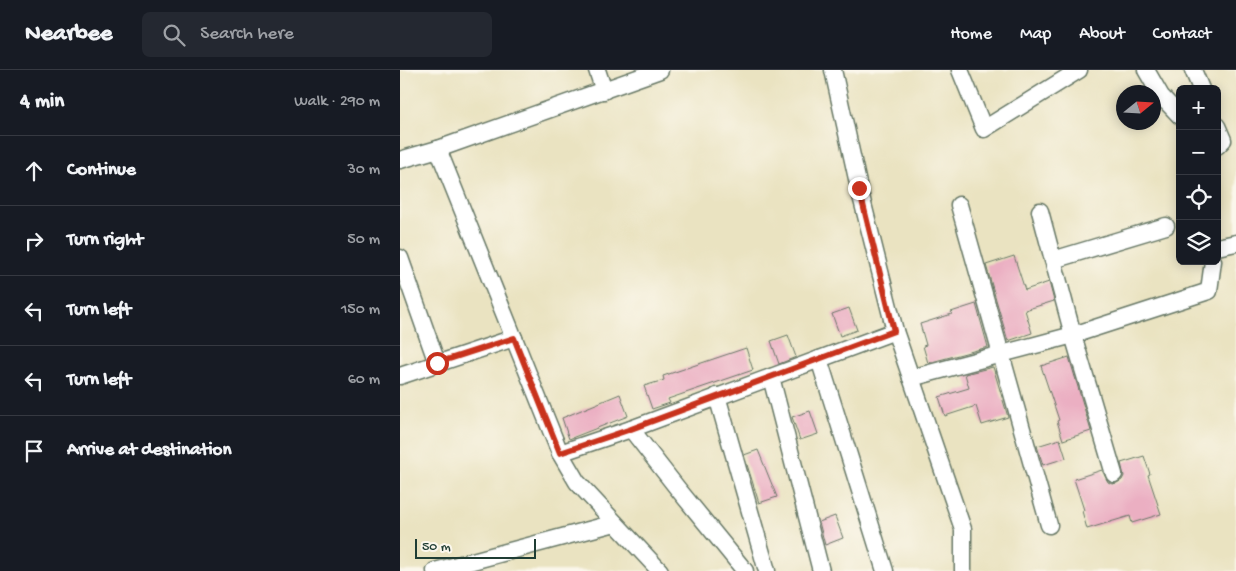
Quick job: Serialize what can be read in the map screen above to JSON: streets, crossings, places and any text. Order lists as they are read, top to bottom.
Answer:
{
  "scale_bar": "50 m",
  "north": "right",
  "page": {
    "header": "Nearbee",
    "search": "Search here",
    "nav": [
      "Home",
      "Map",
      "About",
      "Contact"
    ],
    "heading": ["4 min", "Walk · 290 m"],
    "map_buttons": ["+", "−"],
    "list": [
      ["Continue", "30 m"],
      ["Turn right", "50 m"],
      ["Turn left", "150 m"],
      ["Turn left", "60 m"],
      "Arrive at destination"
    ],
    "scale": "50 m"
  }
}
